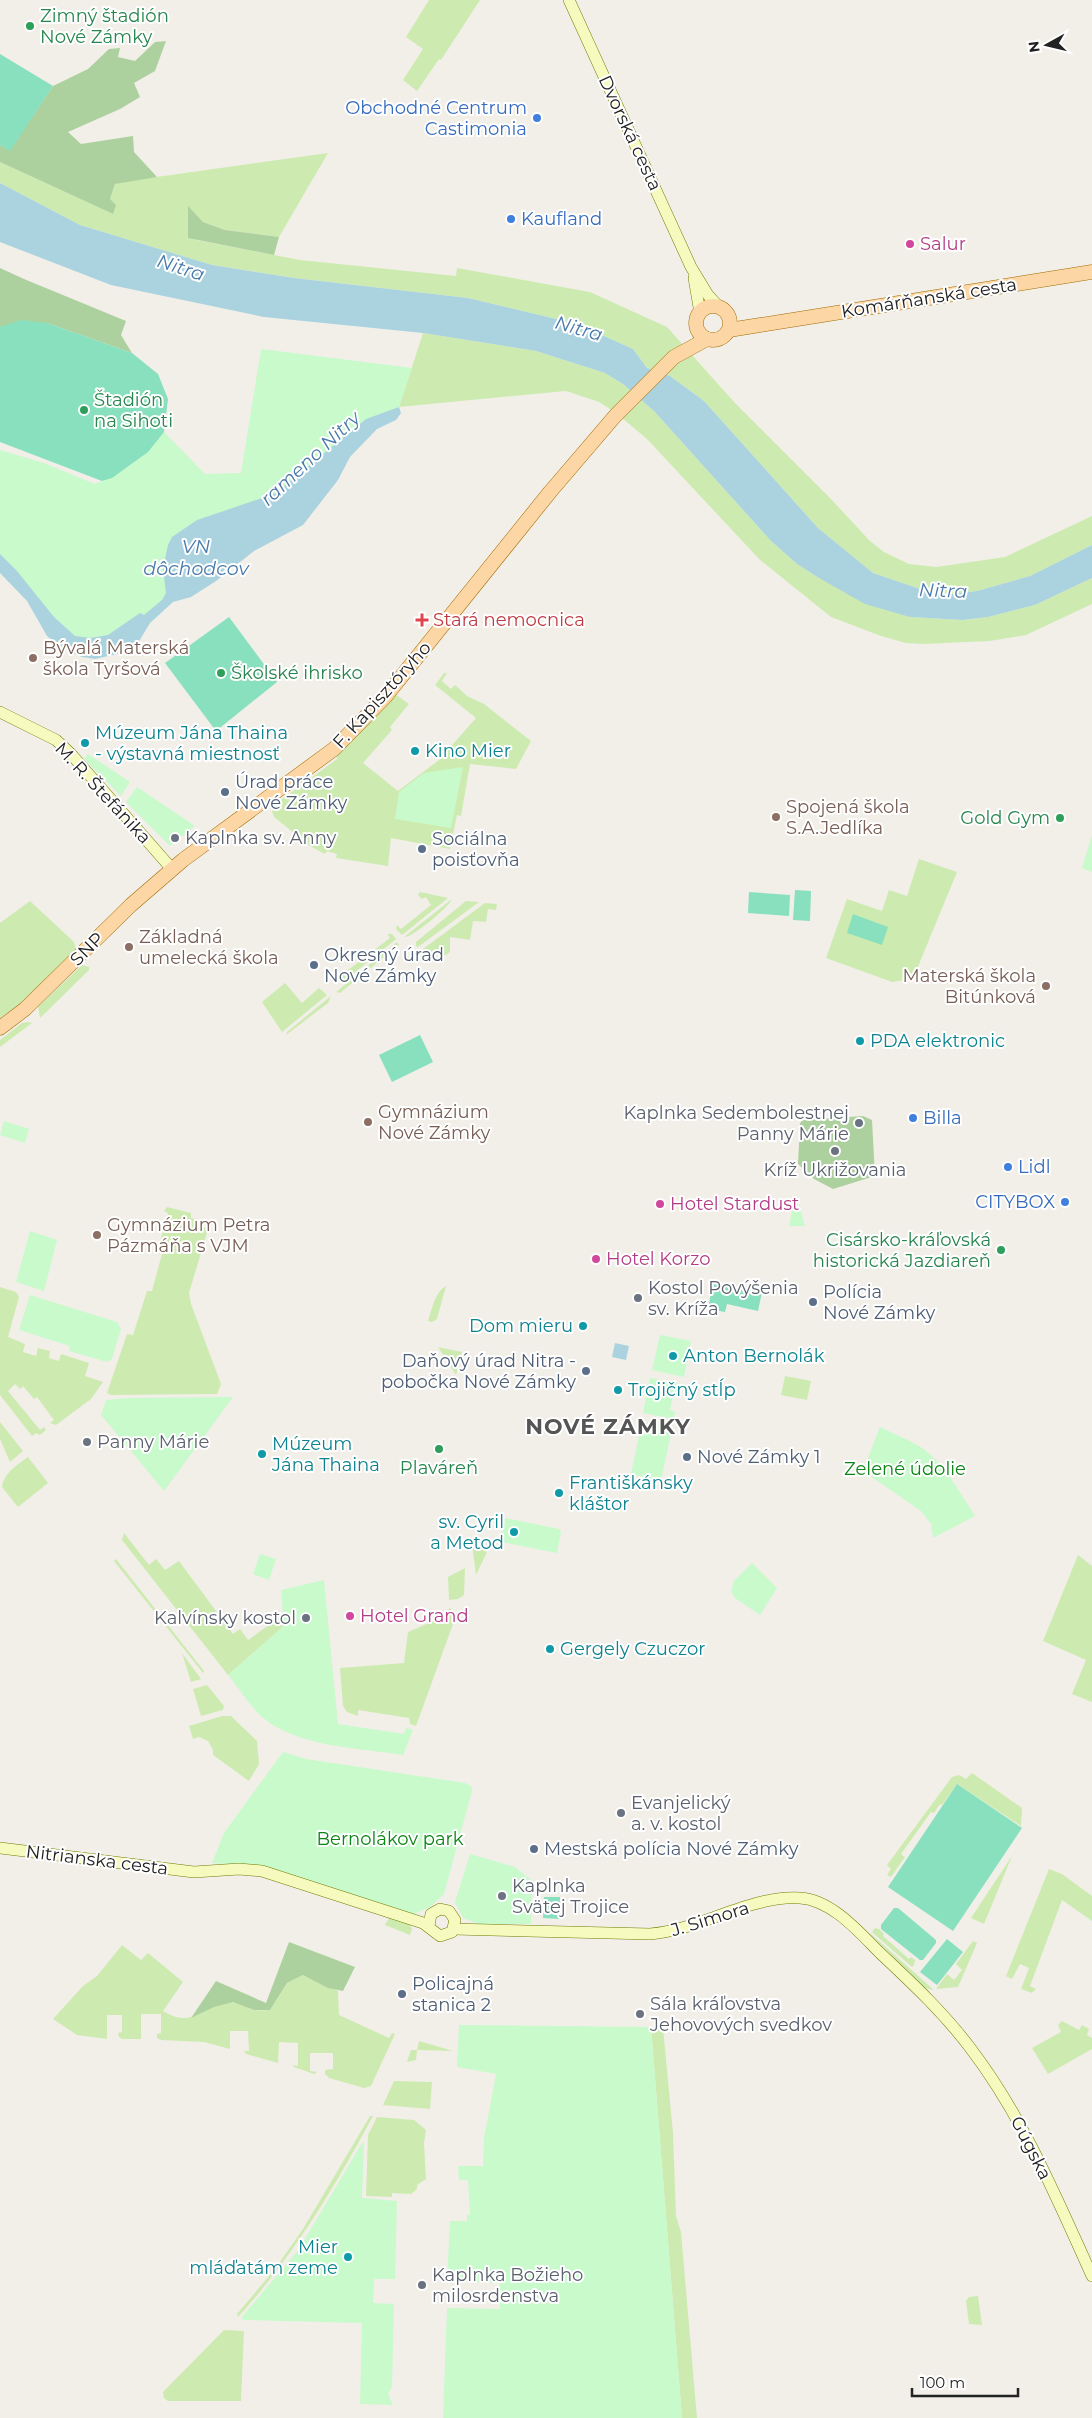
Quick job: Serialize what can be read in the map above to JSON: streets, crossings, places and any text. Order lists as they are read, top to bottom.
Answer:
{
  "streets": {
    "main road": [
      "Dvorská cesta",
      "Komárňanská cesta",
      "F. Kapisztóryho",
      "M. R. Štefánika",
      "SNP",
      "Nitrianska cesta",
      "J. Simora",
      "Gúgska"
    ]
  },
  "crossings": [
    ["Dvorská cesta", "Komárňanská cesta"],
    ["F. Kapisztóryho", "M. R. Štefánika"],
    ["F. Kapisztóryho", "SNP"],
    ["M. R. Štefánika", "SNP"],
    ["Nitrianska cesta", "J. Simora"],
    ["J. Simora", "Gúgska"]
  ],
  "districts": ["NOVÉ ZÁMKY"],
  "water": ["Nitra", "rameno Nitry", "VN dôchodcov"],
  "parks": ["Zelené údolie", "Bernolákov park"],
  "places": {
    "other": [
      "Zimný štadión Nové Zámky",
      "Obchodné Centrum Castimonia",
      "Kaufland",
      "Salur",
      "Štadión na Sihoti",
      "Bývalá Materská škola Tyršová",
      "Školské ihrisko",
      "Múzeum Jána Thaina - výstavná miestnosť",
      "Kino Mier",
      "Úrad práce Nové Zámky",
      "Spojená škola S.A.Jedlíka",
      "Gold Gym",
      "Kaplnka sv. Anny",
      "Sociálna poisťovňa",
      "Základná umelecká škola",
      "Okresný úrad Nové Zámky",
      "Materská škola Bitúnková",
      "PDA elektronic",
      "Billa",
      "Gymnázium Nové Zámky",
      "Kaplnka Sedembolestnej Panny Márie",
      "Kríž Ukrižovania",
      "Lidl",
      "CITYBOX",
      "Hotel Stardust",
      "Gymnázium Petra Pázmáňa s VJM",
      "Cisársko-kráľovská historická Jazdiareň",
      "Hotel Korzo",
      "Kostol Povýšenia sv. Kríža",
      "Polícia Nové Zámky",
      "Dom mieru",
      "Anton Bernolák",
      "Daňový úrad Nitra - pobočka Nové Zámky",
      "Trojičný stĺp",
      "Panny Márie",
      "Plaváreň",
      "Múzeum Jána Thaina",
      "Nové Zámky 1",
      "Františkánsky kláštor",
      "sv. Cyril a Metod",
      "Hotel Grand",
      "Kalvínsky kostol",
      "Gergely Czuczor",
      "Evanjelický a. v. kostol",
      "Mestská polícia Nové Zámky",
      "Kaplnka Svätej Trojice",
      "Policajná stanica 2",
      "Sála kráľovstva Jehovových svedkov",
      "Mier mláďatám zeme",
      "Kaplnka Božieho milosrdenstva"
    ],
    "health": ["Stará nemocnica"]
  },
  "scale_bar": "100 m",
  "north": "left"
}
